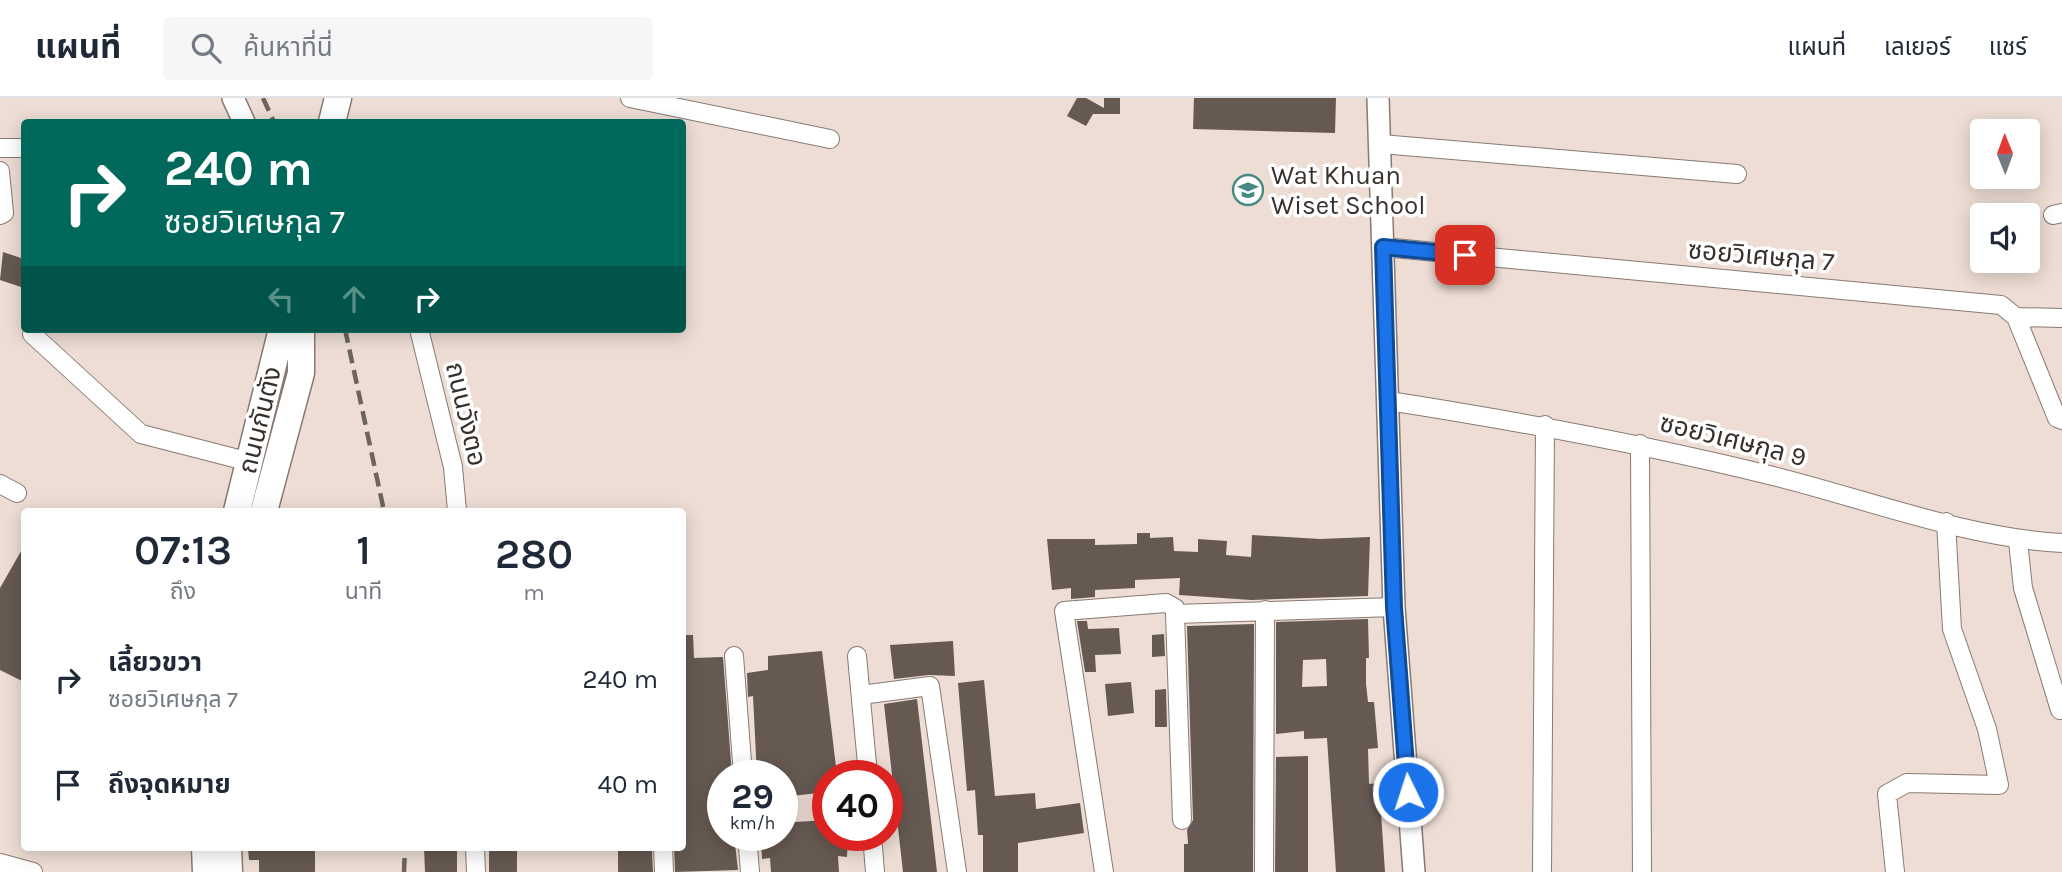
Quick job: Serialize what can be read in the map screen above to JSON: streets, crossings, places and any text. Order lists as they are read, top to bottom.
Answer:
{
  "streets": {
    "main road": ["ถนนกันตัง"],
    "street": ["ซอยวิเศษกุล 7", "ถนนวังตอ", "ซอยวิเศษกุล 9"]
  },
  "places": {
    "school or university": ["Wat Khuan Wiset School"]
  },
  "north": "top",
  "page": {
    "header": "แผนที่",
    "search": "ค้นหาที่นี่",
    "nav": ["แผนที่", "เลเยอร์", "แชร์"],
    "turn": ["240 m", "ซอยวิเศษกุล 7"],
    "eta": [
      "07:13",
      "ถึง",
      "1",
      "นาที",
      "280",
      "m"
    ],
    "list": [
      {
        "name": "เลี้ยวขวา",
        "note": "ซอยวิเศษกุล 7",
        "value": "240 m"
      },
      {
        "name": "ถึงจุดหมาย",
        "value": "40 m"
      }
    ],
    "speed": "29 km/h",
    "limit": "40"
  }
}
